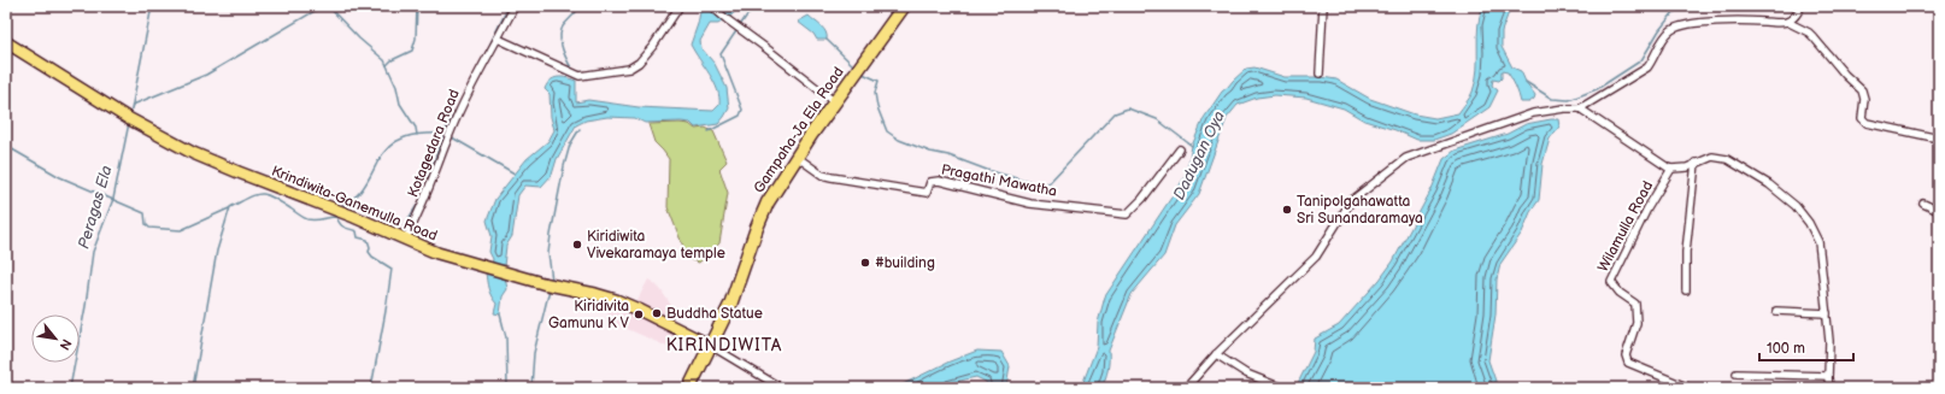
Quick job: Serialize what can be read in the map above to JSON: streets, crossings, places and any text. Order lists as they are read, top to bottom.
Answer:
{
  "streets": {
    "highway": ["Gampaha-Ja Ela Road"],
    "main road": ["Krindiwita-Ganemulla Road"],
    "street": ["Kotagedara Road", "Pragathi Mawatha", "Wilamulla Road"]
  },
  "crossings": [
    ["Gampaha-Ja Ela Road", "Pragathi Mawatha"],
    ["Gampaha-Ja Ela Road", "Krindiwita-Ganemulla Road"],
    ["Kotagedara Road", "Krindiwita-Ganemulla Road"]
  ],
  "districts": ["KIRINDIWITA"],
  "water": ["Dadugan Oya", "Peragas Ela"],
  "places": [
    "Tanipolgahawatta Sri Sunandaramaya",
    "Kiridiwita Vivekaramaya temple",
    "#building",
    "Buddha Statue",
    "Kiridivita Gamunu K V"
  ],
  "scale_bar": "100 m",
  "north": "bottom right"
}
